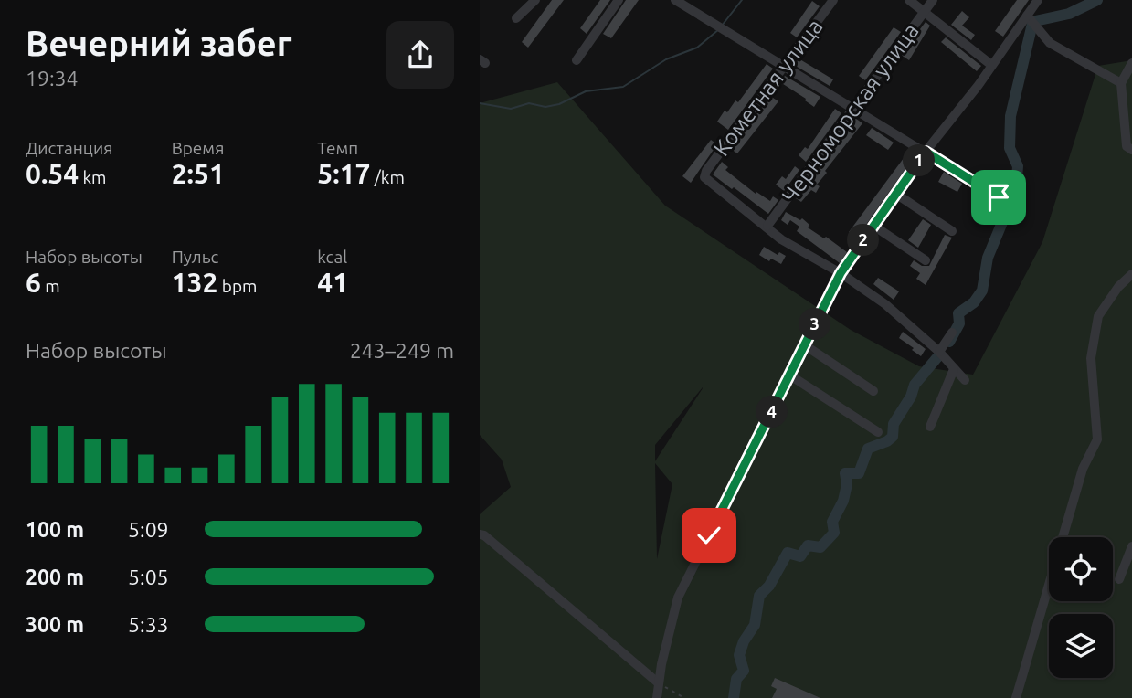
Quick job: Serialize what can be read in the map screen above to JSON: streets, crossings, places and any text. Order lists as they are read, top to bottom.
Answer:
{
  "streets": {
    "street": ["Кометная улица", "Черноморская улица"]
  },
  "crossings": [
    ["Кометная улица", "Черноморская улица"]
  ],
  "page": {
    "heading": ["Вечерний забег", "19:34"],
    "stats": [
      ["Дистанция", "0.54 km"],
      ["Время", "2:51"],
      ["Темп", "5:17 /km"],
      ["Набор высоты", "6 m"],
      ["Пульс", "132 bpm"],
      ["kcal", "41"]
    ],
    "pins": [
      "1",
      "2",
      "3",
      "4"
    ],
    "chart": ["Набор высоты", "243–249 m"],
    "list": [
      {
        "name": "100 m",
        "note": "5:09"
      },
      {
        "name": "200 m",
        "note": "5:05"
      },
      {
        "name": "300 m",
        "note": "5:33"
      }
    ]
  }
}
